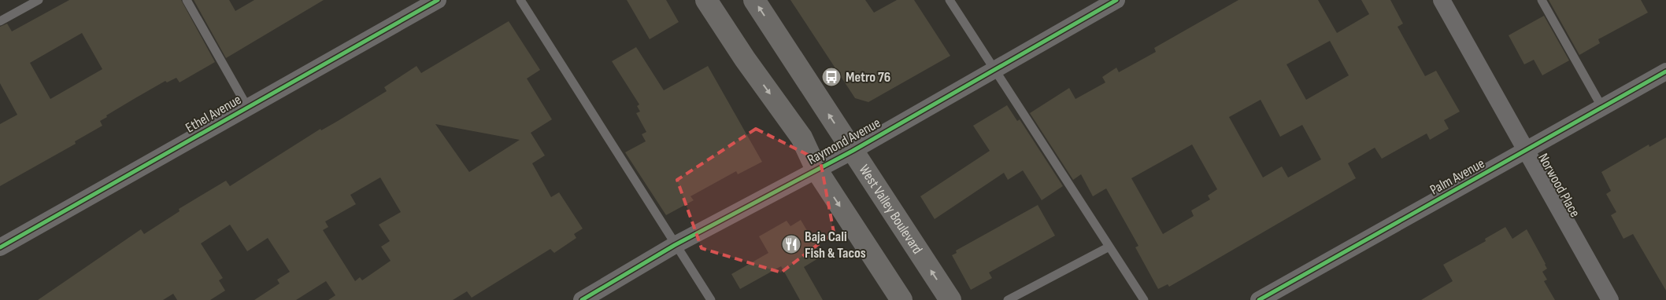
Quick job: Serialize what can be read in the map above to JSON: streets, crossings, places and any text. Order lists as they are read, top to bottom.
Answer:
{
  "streets": {
    "main road": ["West Valley Boulevard"],
    "street": [
      "Ethel Avenue",
      "Raymond Avenue",
      "Palm Avenue",
      "Norwood Place"
    ]
  },
  "crossings": [
    ["Raymond Avenue", "West Valley Boulevard"],
    ["Palm Avenue", "Norwood Place"]
  ],
  "places": {
    "bus stop": ["Metro 76"],
    "restaurant": ["Baja Cali Fish & Tacos"]
  }
}
